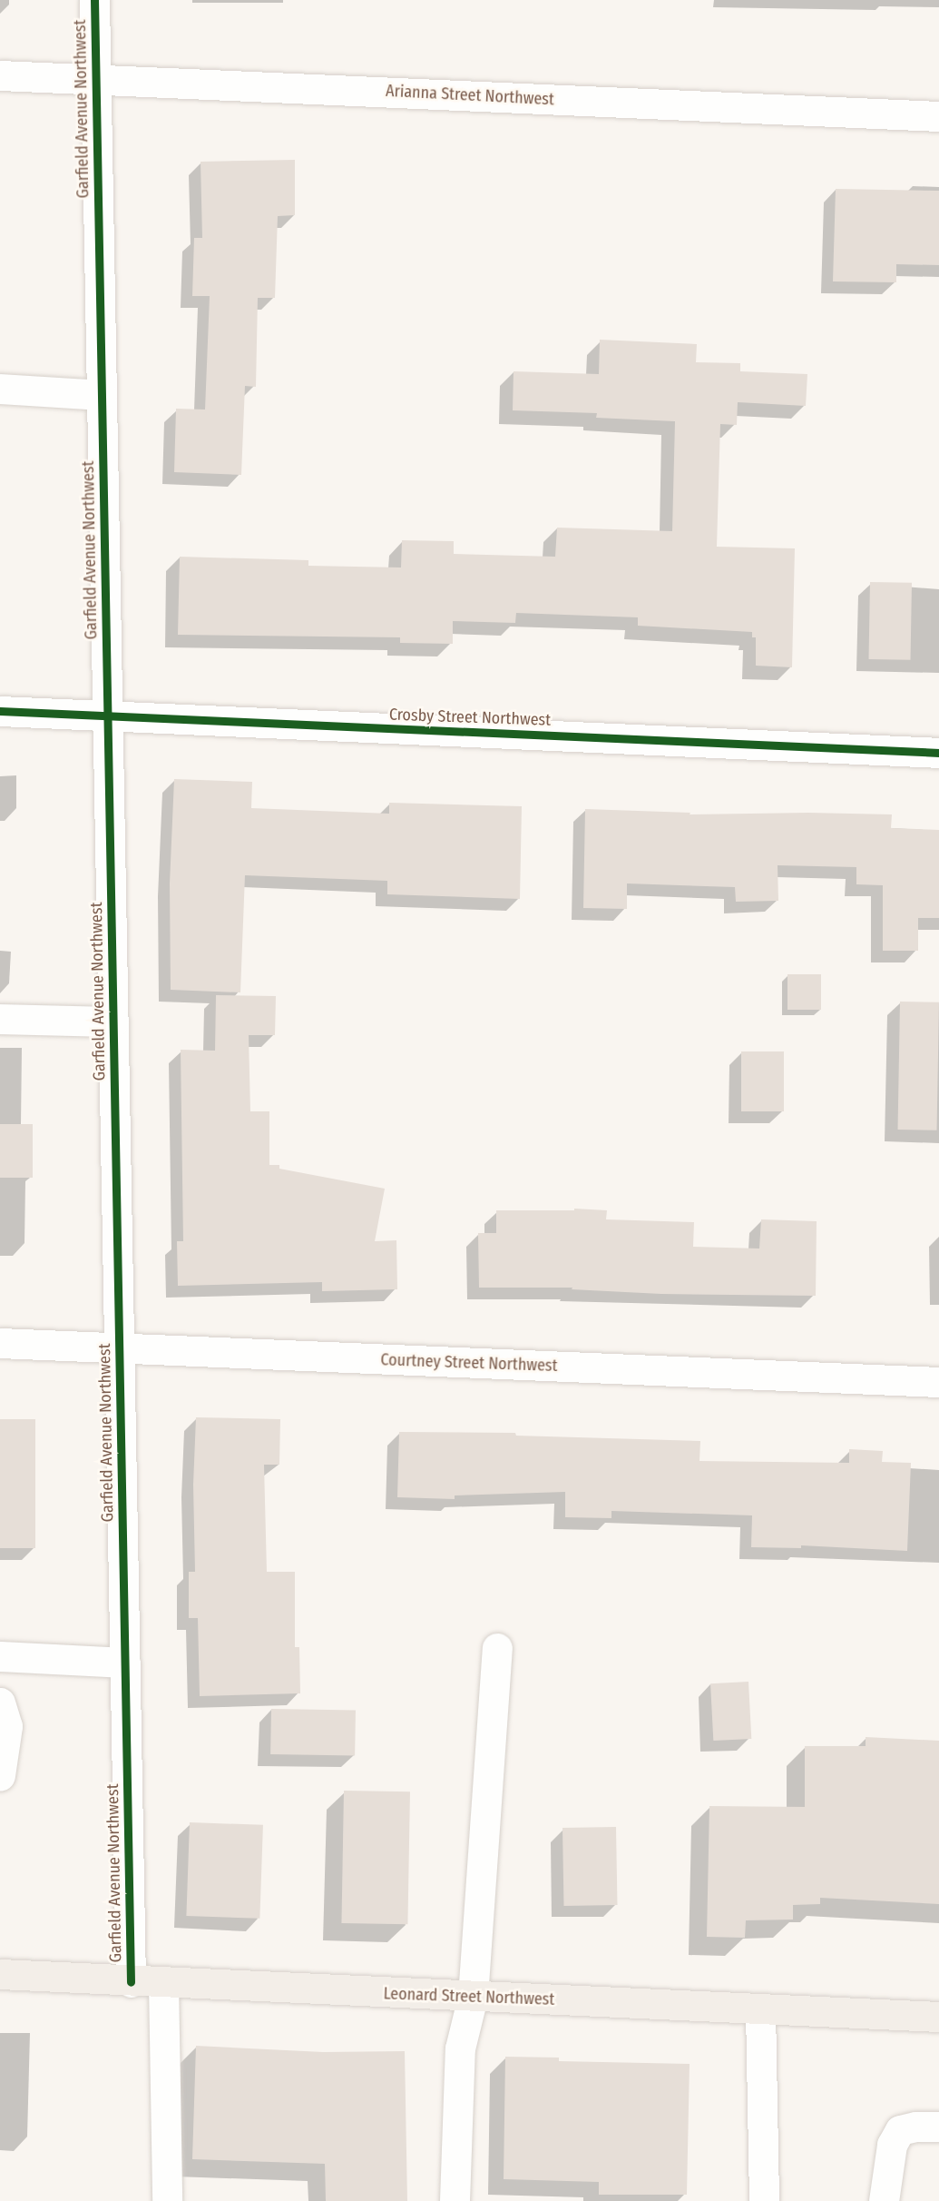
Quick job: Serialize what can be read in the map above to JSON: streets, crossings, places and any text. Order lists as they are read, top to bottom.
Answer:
{
  "streets": {
    "main road": ["Leonard Street Northwest"],
    "street": [
      "Arianna Street Northwest",
      "Garfield Avenue Northwest",
      "Crosby Street Northwest",
      "Courtney Street Northwest"
    ]
  },
  "crossings": [
    ["Arianna Street Northwest", "Garfield Avenue Northwest"],
    ["Garfield Avenue Northwest", "Crosby Street Northwest"],
    ["Garfield Avenue Northwest", "Courtney Street Northwest"],
    ["Garfield Avenue Northwest", "Leonard Street Northwest"]
  ]
}
